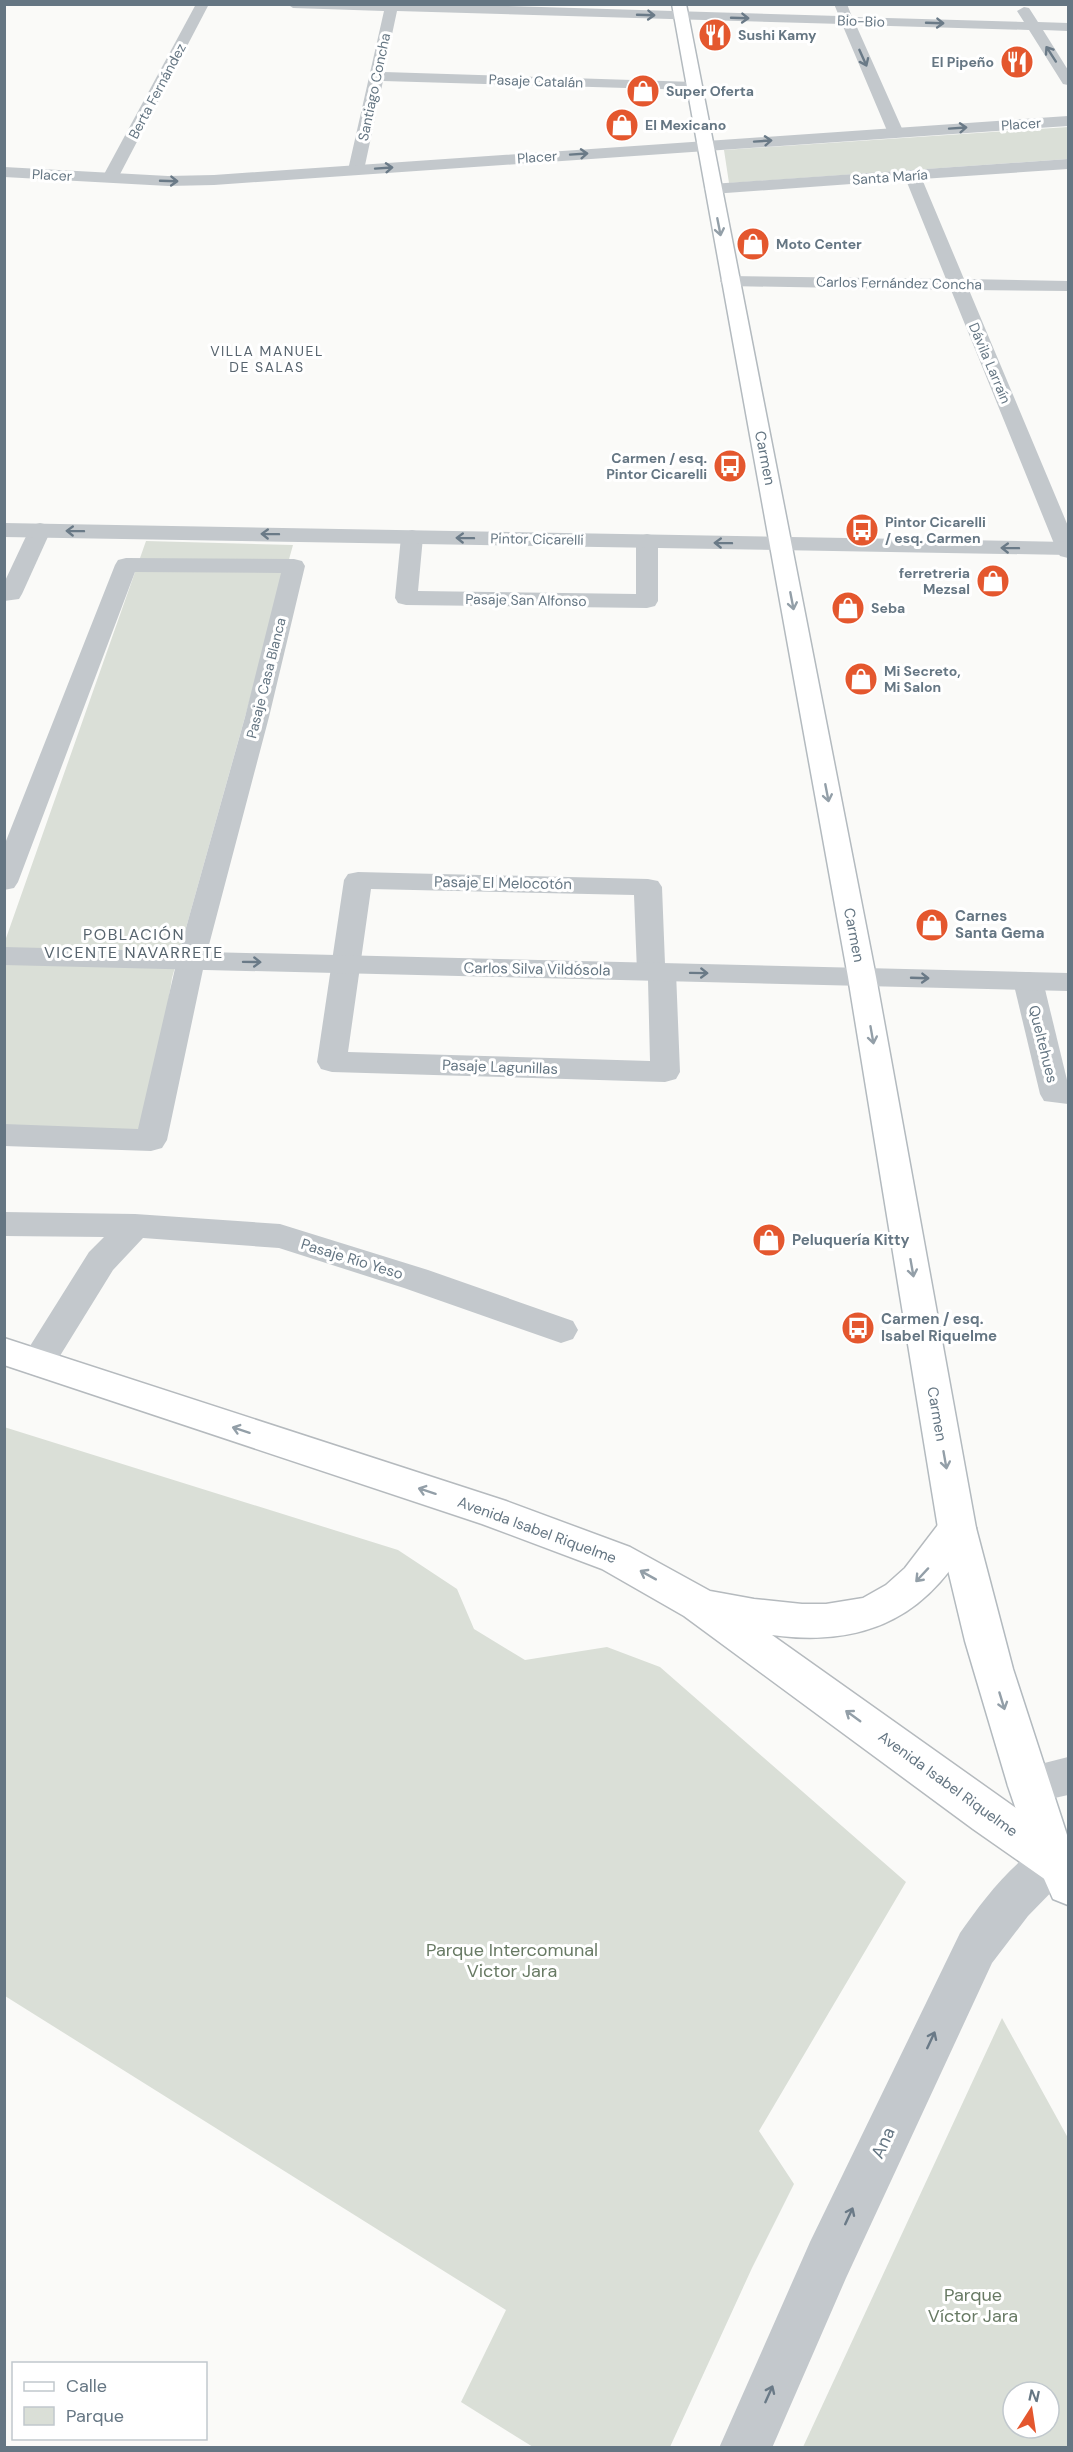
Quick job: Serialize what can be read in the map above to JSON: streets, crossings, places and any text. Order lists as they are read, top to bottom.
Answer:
{
  "streets": {
    "main road": ["Carmen", "Avenida Isabel Riquelme"],
    "street": [
      "Bio-Bio",
      "Pasaje Catalán",
      "Santiago Concha",
      "Berta Fernández",
      "Placer",
      "Santa María",
      "Carlos Fernández Concha",
      "Dávila Larraín",
      "Pintor Cicarelli",
      "Pasaje San Alfonso",
      "Pasaje Casa Blanca",
      "Pasaje El Melocotón",
      "Carlos Silva Vildósola",
      "Queltehues",
      "Pasaje Lagunillas",
      "Pasaje Río Yeso",
      "Ana"
    ]
  },
  "crossings": [
    ["Bio-Bio", "Santiago Concha"],
    ["Bio-Bio", "Carmen"],
    ["Pasaje Catalán", "Santiago Concha"],
    ["Pasaje Catalán", "Carmen"],
    ["Santiago Concha", "Placer"],
    ["Berta Fernández", "Placer"],
    ["Placer", "Carmen"],
    ["Santa María", "Dávila Larraín"],
    ["Santa María", "Carmen"],
    ["Carlos Fernández Concha", "Dávila Larraín"],
    ["Carlos Fernández Concha", "Carmen"],
    ["Dávila Larraín", "Pintor Cicarelli"],
    ["Carmen", "Pintor Cicarelli"],
    ["Carmen", "Carlos Silva Vildósola"],
    ["Carmen", "Avenida Isabel Riquelme"],
    ["Carmen", "Ana"],
    ["Pintor Cicarelli", "Pasaje San Alfonso"],
    ["Pasaje Casa Blanca", "Carlos Silva Vildósola"],
    ["Pasaje El Melocotón", "Carlos Silva Vildósola"],
    ["Pasaje El Melocotón", "Pasaje Lagunillas"],
    ["Carlos Silva Vildósola", "Queltehues"],
    ["Carlos Silva Vildósola", "Pasaje Lagunillas"],
    ["Avenida Isabel Riquelme", "Ana"]
  ],
  "one_way": [
    "Bio-Bio",
    "Placer",
    "Carmen",
    "Pintor Cicarelli",
    "Carlos Silva Vildósola",
    "Avenida Isabel Riquelme",
    "Ana"
  ],
  "districts": ["VILLA MANUEL DE SALAS", "POBLACIÓN VICENTE NAVARRETE"],
  "parks": ["Parque Intercomunal Victor Jara", "Parque Víctor Jara"],
  "places": {
    "restaurant": ["Sushi Kamy", "El Pipeño"],
    "shop": [
      "Super Oferta",
      "El Mexicano",
      "Moto Center",
      "ferretreria Mezsal",
      "Seba",
      "Mi Secreto, Mi Salon",
      "Carnes Santa Gema",
      "Peluquería Kitty"
    ],
    "bus stop": ["Carmen / esq. Pintor Cicarelli", "Pintor Cicarelli / esq. Carmen", "Carmen / esq. Isabel Riquelme"]
  },
  "legend": ["Calle", "Parque"],
  "north": "top"
}
